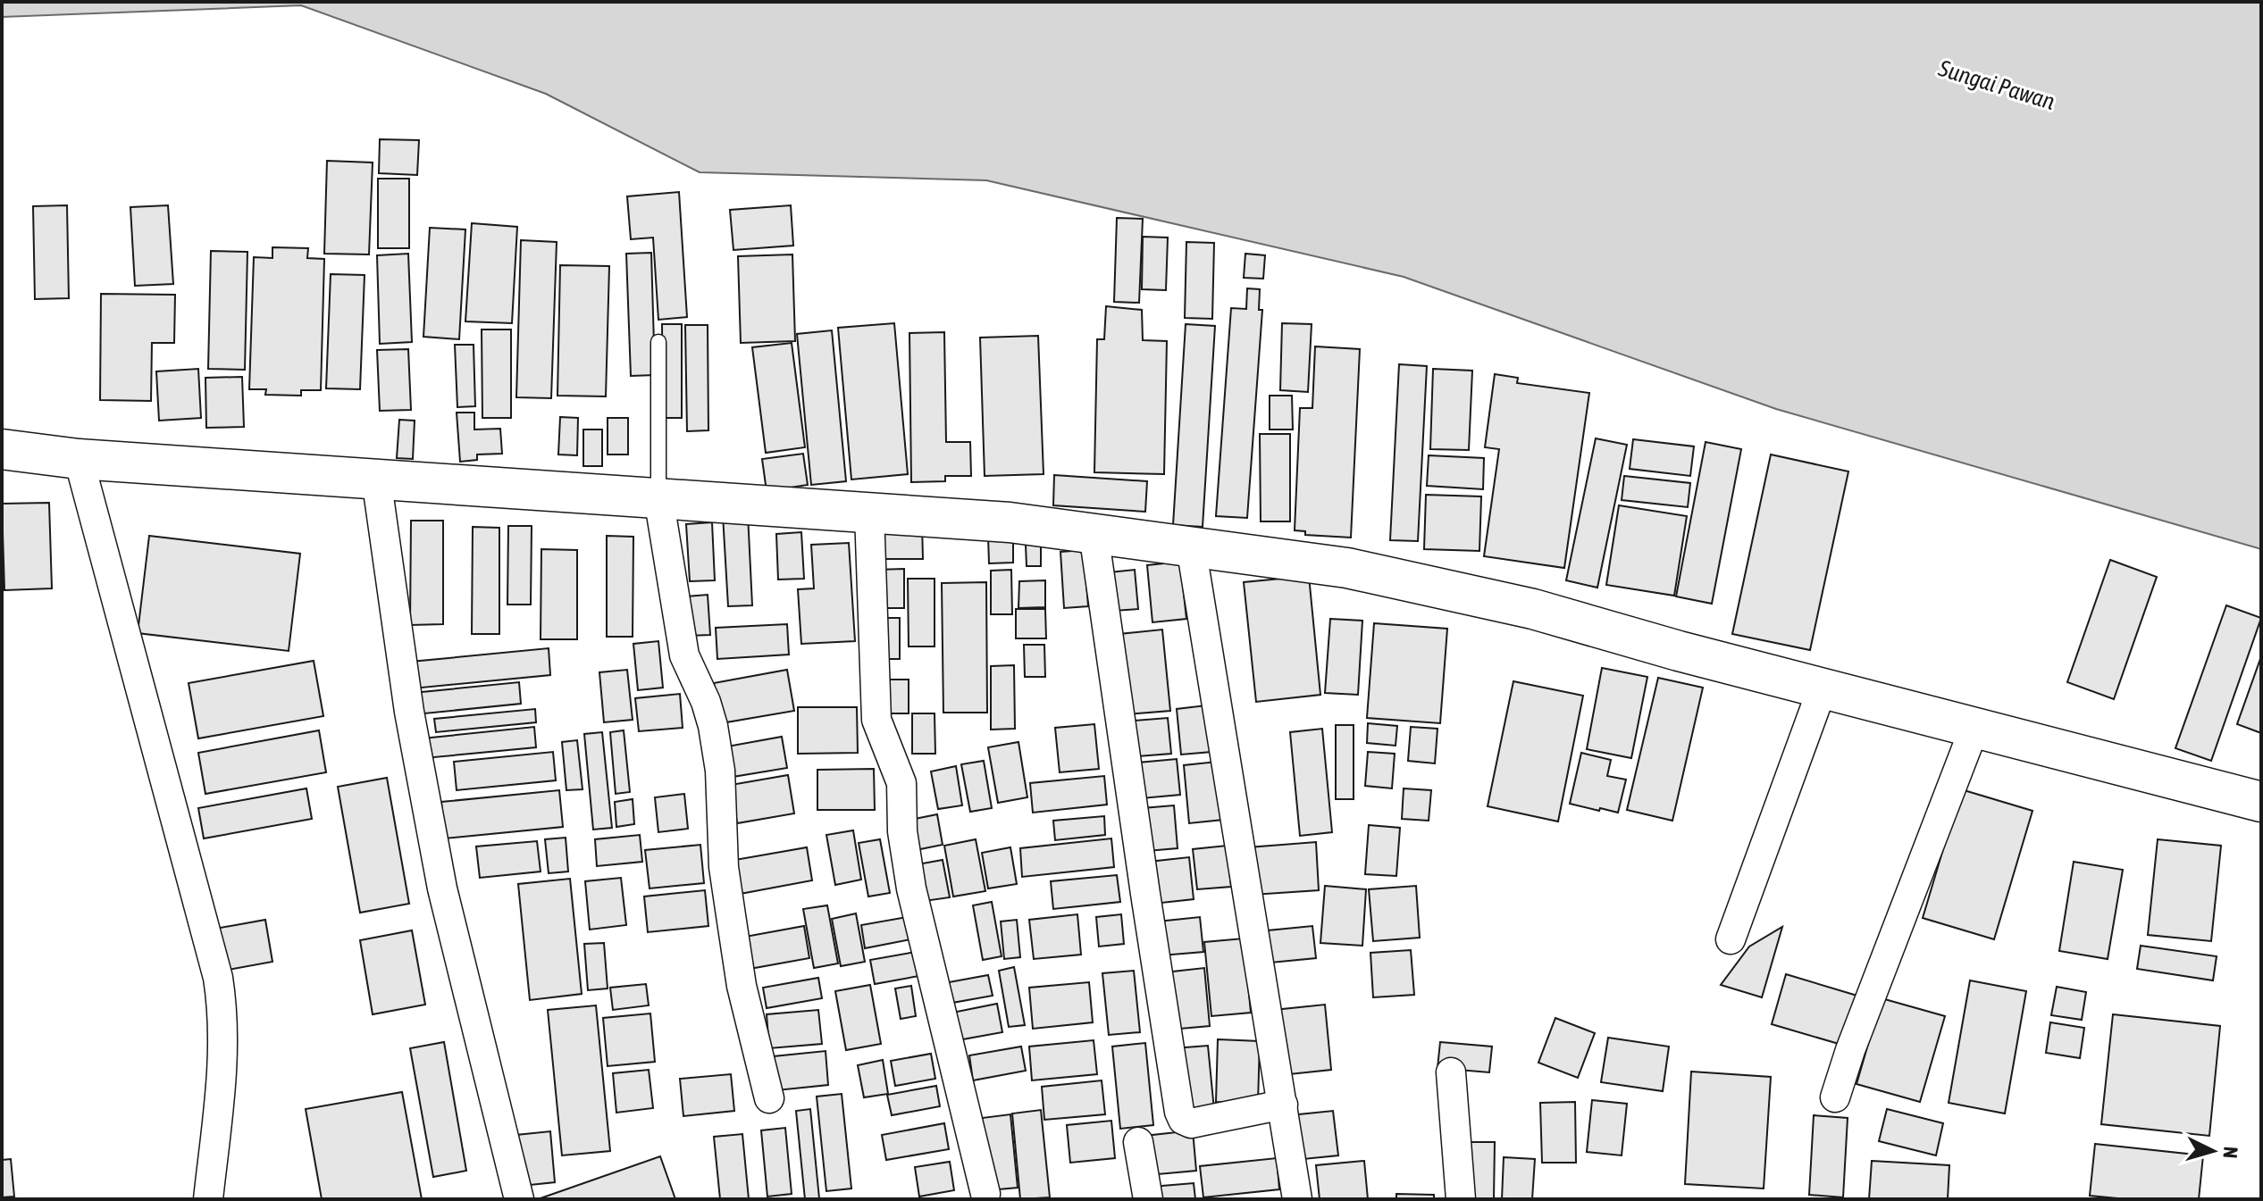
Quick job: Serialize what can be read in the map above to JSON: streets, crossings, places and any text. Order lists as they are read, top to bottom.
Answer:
{
  "water": ["Sungai Pawan"],
  "north": "right"
}
